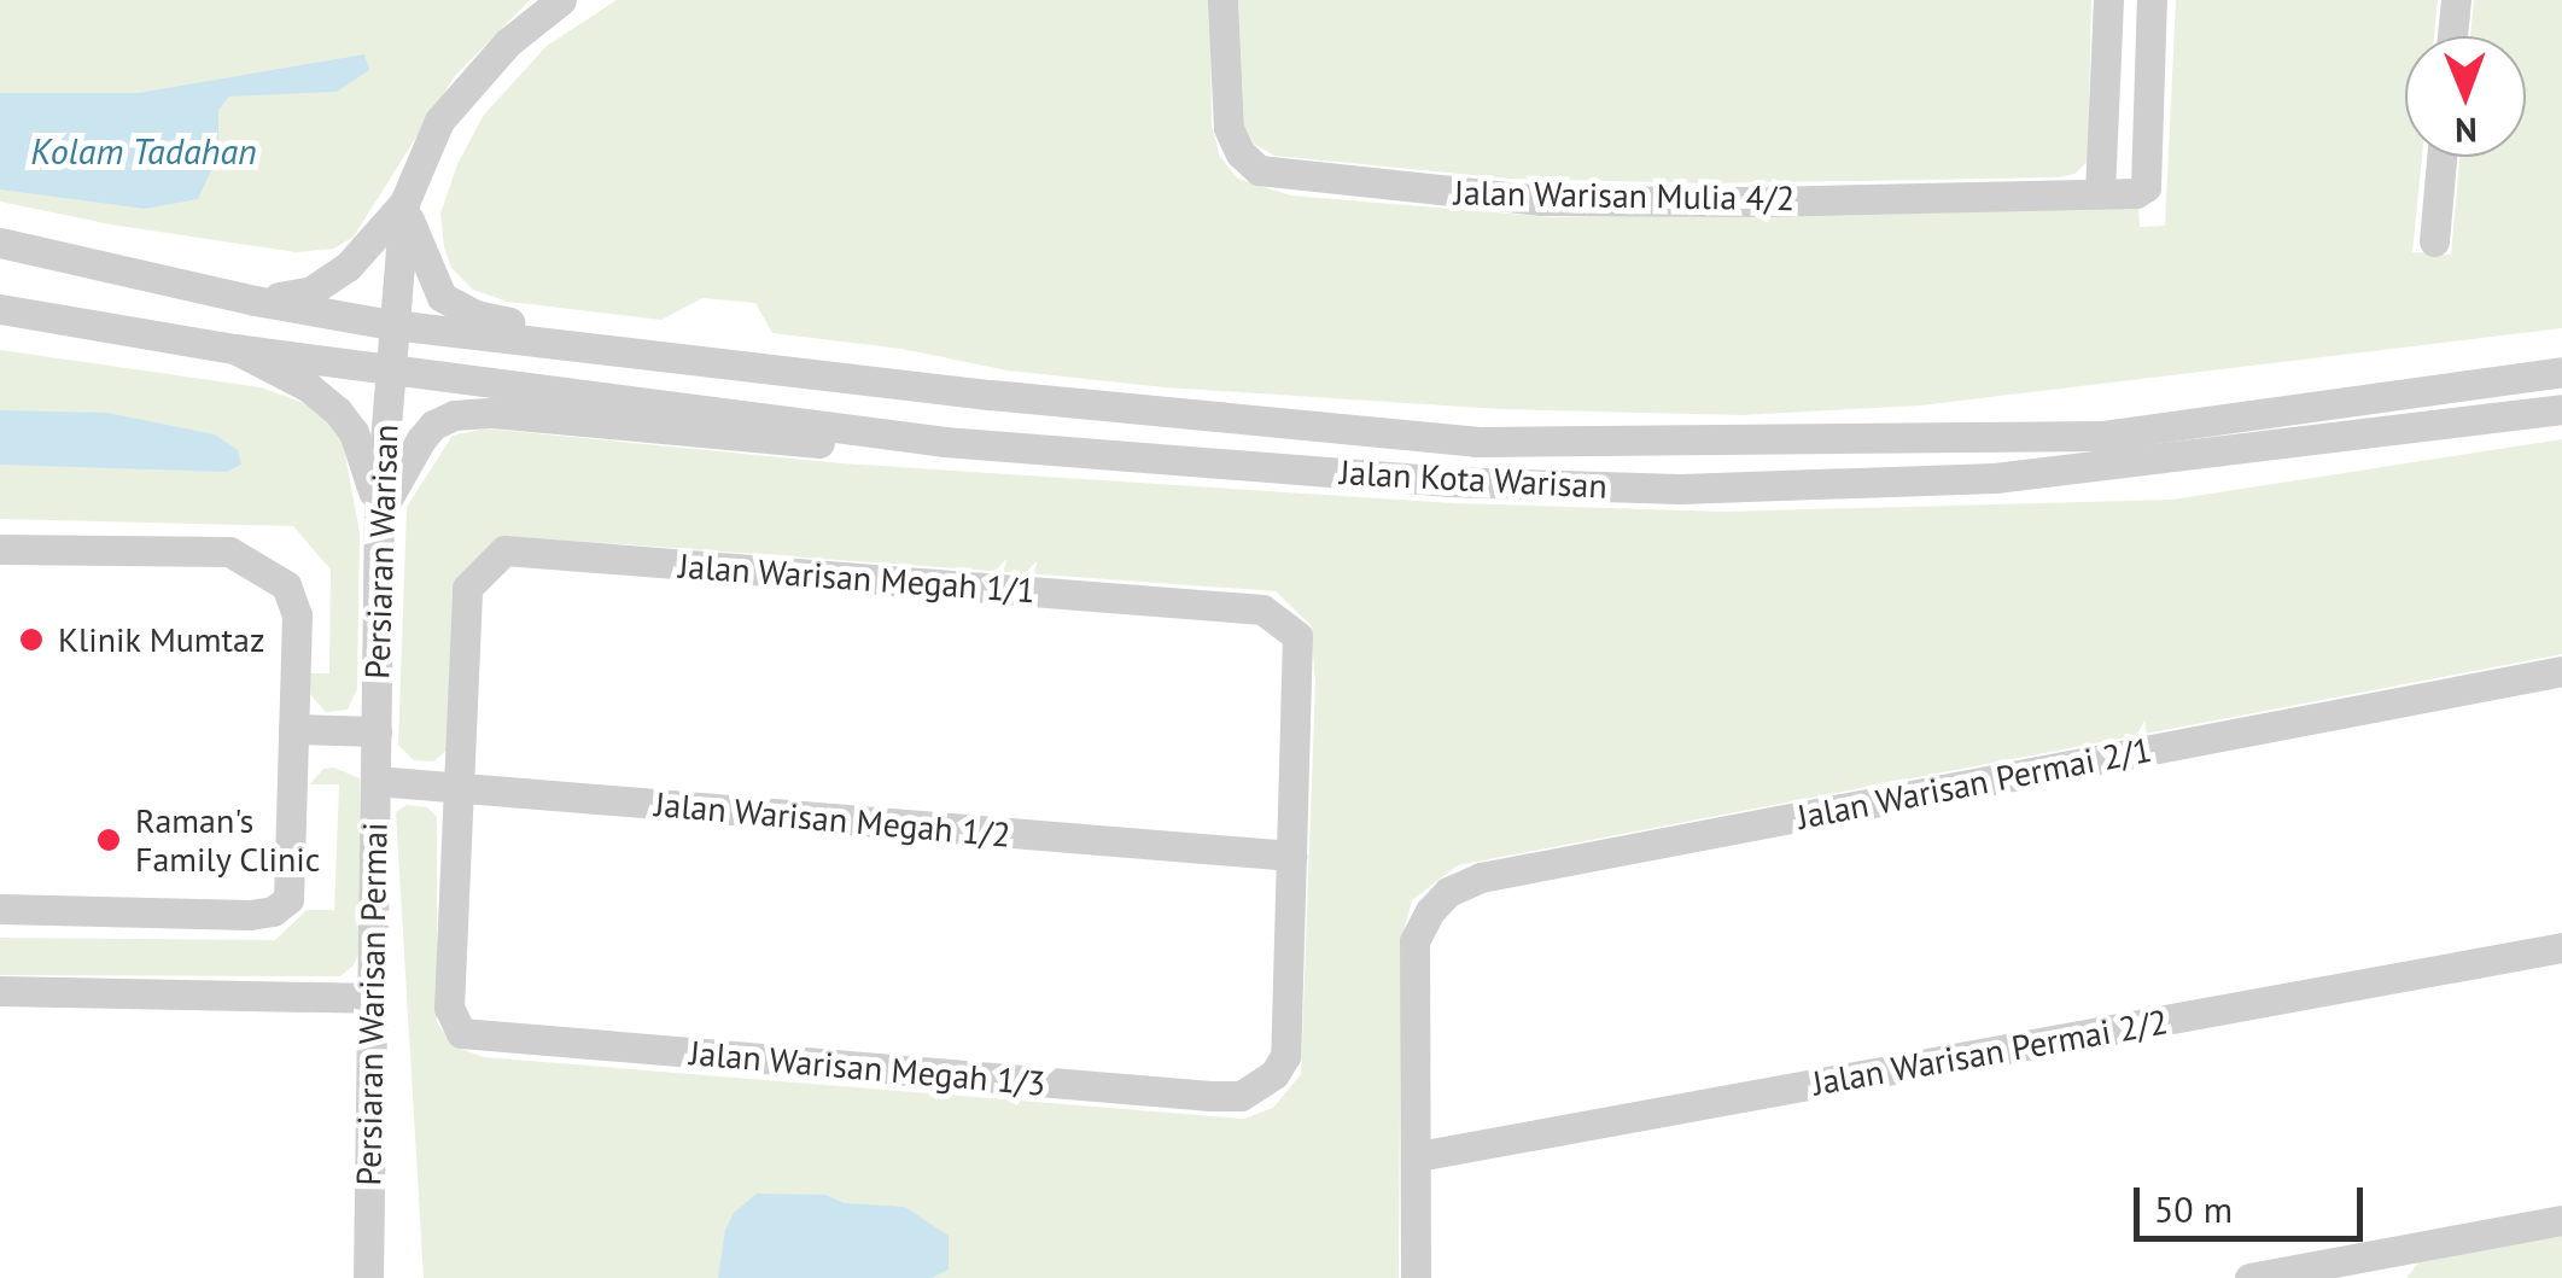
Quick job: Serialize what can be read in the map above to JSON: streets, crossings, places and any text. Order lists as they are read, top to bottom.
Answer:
{
  "streets": {
    "street": [
      "Jalan Warisan Mulia 4/2",
      "Jalan Kota Warisan",
      "Persiaran Warisan",
      "Jalan Warisan Megah 1/1",
      "Jalan Warisan Permai 2/1",
      "Jalan Warisan Megah 1/2",
      "Persiaran Warisan Permai",
      "Jalan Warisan Permai 2/2",
      "Jalan Warisan Megah 1/3"
    ]
  },
  "crossings": [
    ["Jalan Kota Warisan", "Persiaran Warisan"],
    ["Persiaran Warisan", "Persiaran Warisan Permai"],
    ["Jalan Warisan Megah 1/1", "Jalan Warisan Megah 1/2"],
    ["Jalan Warisan Megah 1/1", "Jalan Warisan Megah 1/3"],
    ["Jalan Warisan Permai 2/1", "Jalan Warisan Permai 2/2"],
    ["Jalan Warisan Megah 1/2", "Persiaran Warisan Permai"],
    ["Jalan Warisan Megah 1/2", "Jalan Warisan Megah 1/3"]
  ],
  "water": ["Kolam Tadahan"],
  "places": ["Klinik Mumtaz", "Raman's Family Clinic"],
  "scale_bar": "50 m",
  "north": "bottom"
}
